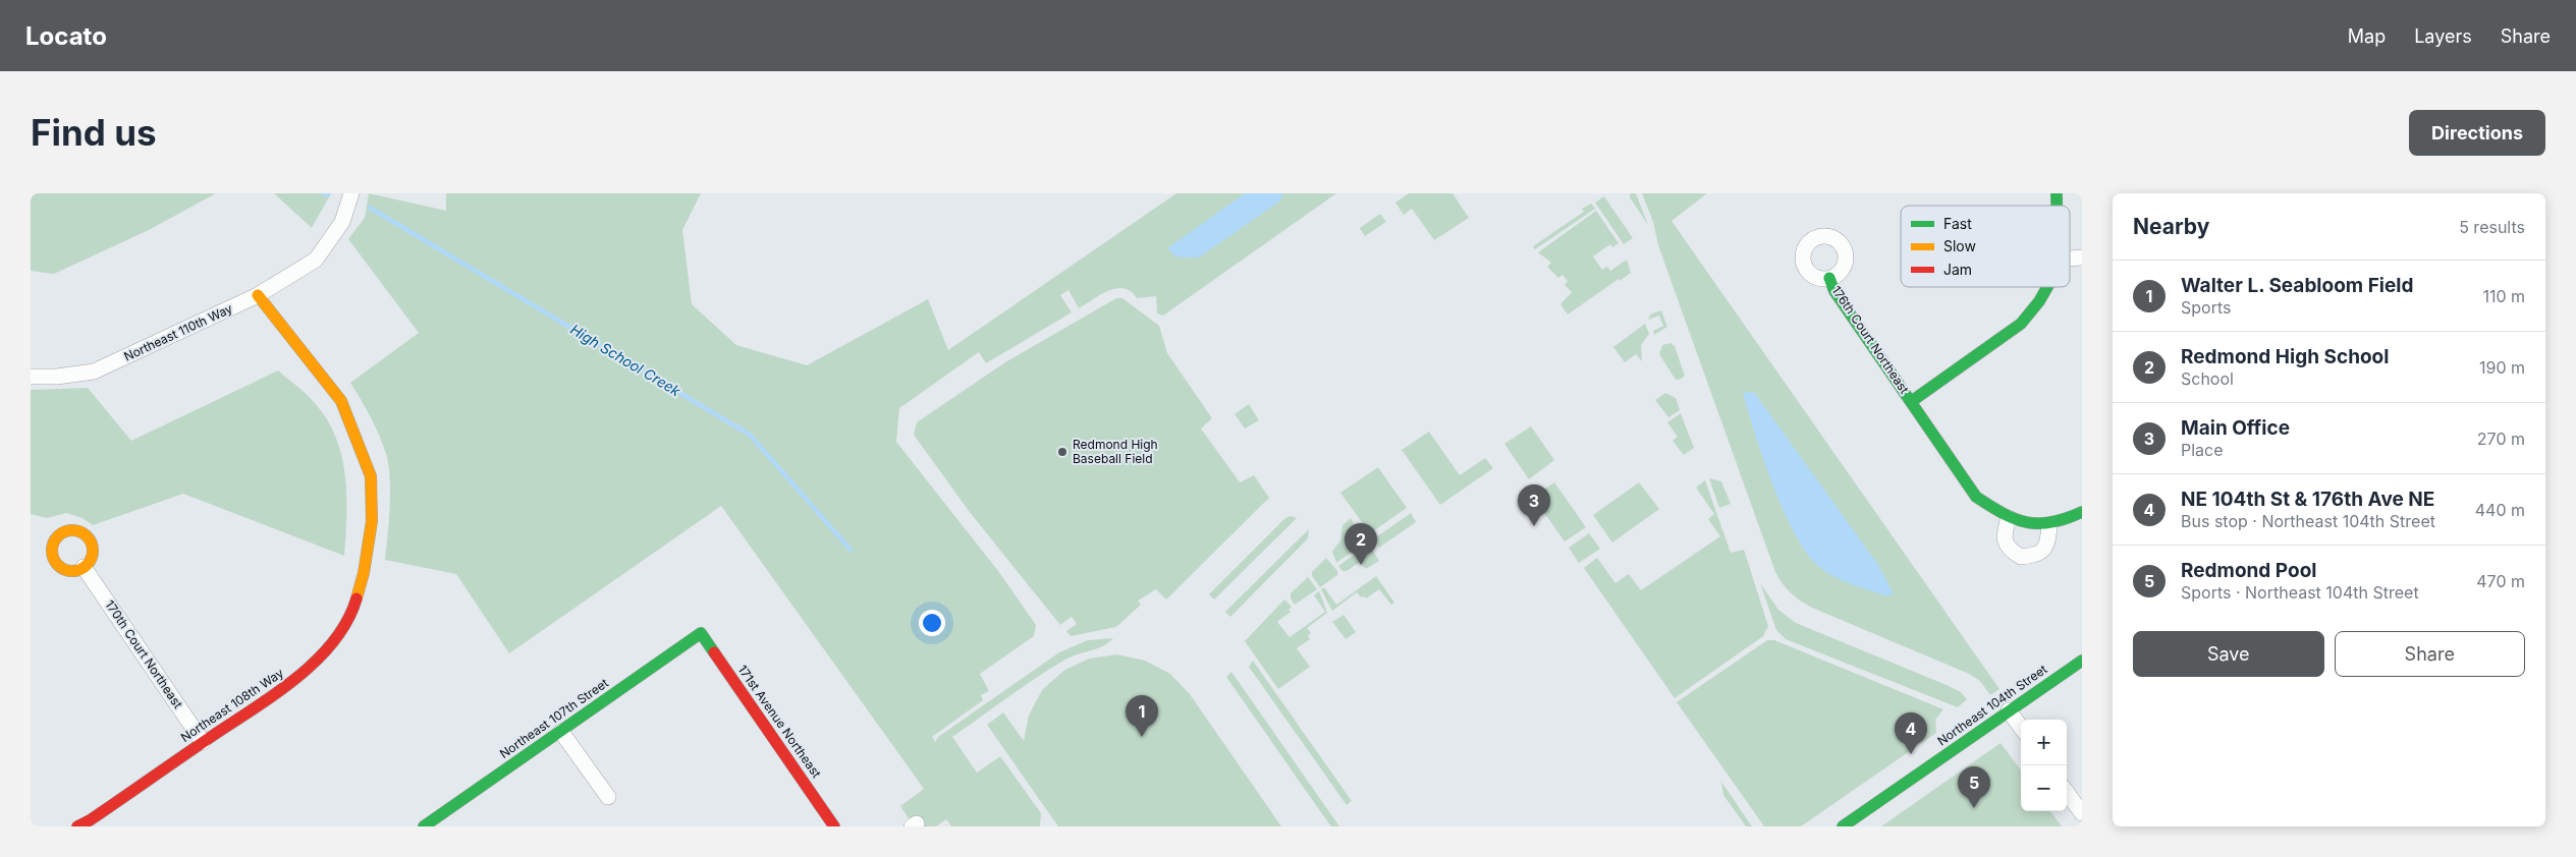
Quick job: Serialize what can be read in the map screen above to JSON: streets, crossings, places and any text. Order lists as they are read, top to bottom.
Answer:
{
  "streets": {
    "street": [
      "Northeast 110th Way",
      "176th Court Northeast",
      "170th Court Northeast",
      "Northeast 108th Way",
      "Northeast 104th Street",
      "Northeast 107th Street",
      "171st Avenue Northeast"
    ]
  },
  "crossings": [
    ["Northeast 110th Way", "Northeast 108th Way"],
    ["170th Court Northeast", "Northeast 108th Way"],
    ["Northeast 107th Street", "171st Avenue Northeast"]
  ],
  "water": ["High School Creek"],
  "places": ["Redmond High Baseball Field"],
  "legend": ["Fast", "Slow", "Jam"],
  "page": {
    "header": "Locato",
    "nav": ["Map", "Layers", "Share"],
    "buttons": [
      "Directions",
      ["Save", "Share"]
    ],
    "title": "Find us",
    "heading": ["Nearby", "5 results"],
    "list": [
      {
        "mark": "1",
        "name": "Walter L. Seabloom Field",
        "note": "Sports",
        "value": "110 m"
      },
      {
        "mark": "2",
        "name": "Redmond High School",
        "note": "School",
        "value": "190 m"
      },
      {
        "mark": "3",
        "name": "Main Office",
        "note": "Place",
        "value": "270 m"
      },
      {
        "mark": "4",
        "name": "NE 104th St & 176th Ave NE",
        "note": "Bus stop · Northeast 104th Street",
        "value": "440 m"
      },
      {
        "mark": "5",
        "name": "Redmond Pool",
        "note": "Sports · Northeast 104th Street",
        "value": "470 m"
      }
    ],
    "pins": [
      "3",
      "2",
      "1",
      "4",
      "5"
    ],
    "map_buttons": ["+", "−"]
  }
}
